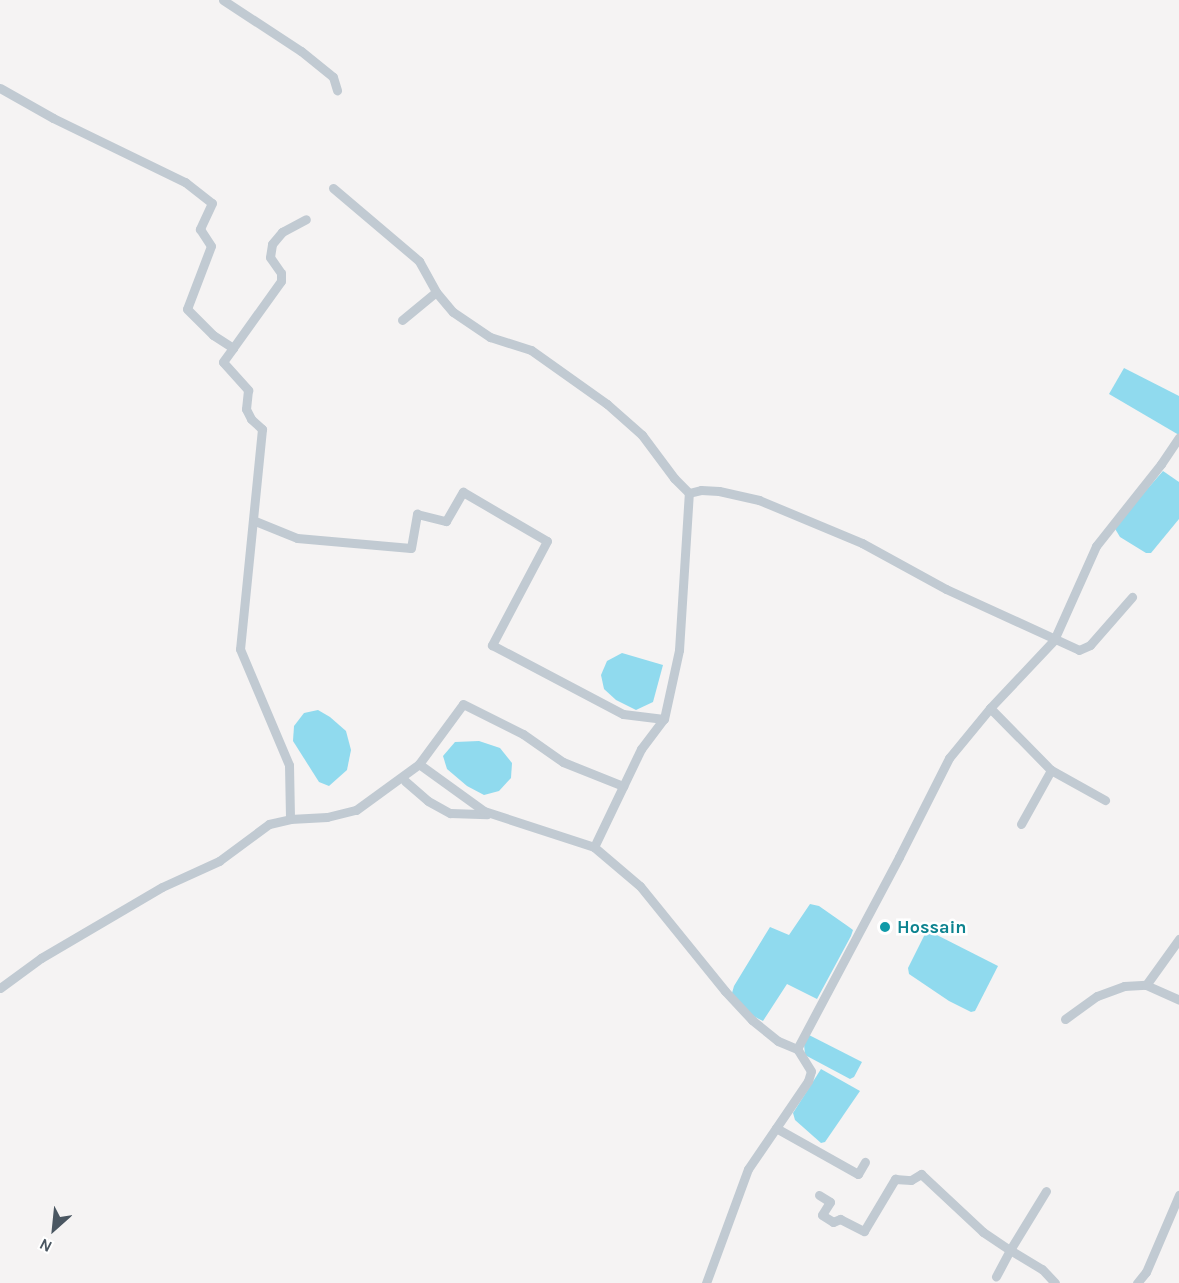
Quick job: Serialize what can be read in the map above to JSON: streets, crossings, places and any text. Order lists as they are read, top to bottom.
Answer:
{
  "places": ["Hossain"],
  "north": "bottom left"
}
